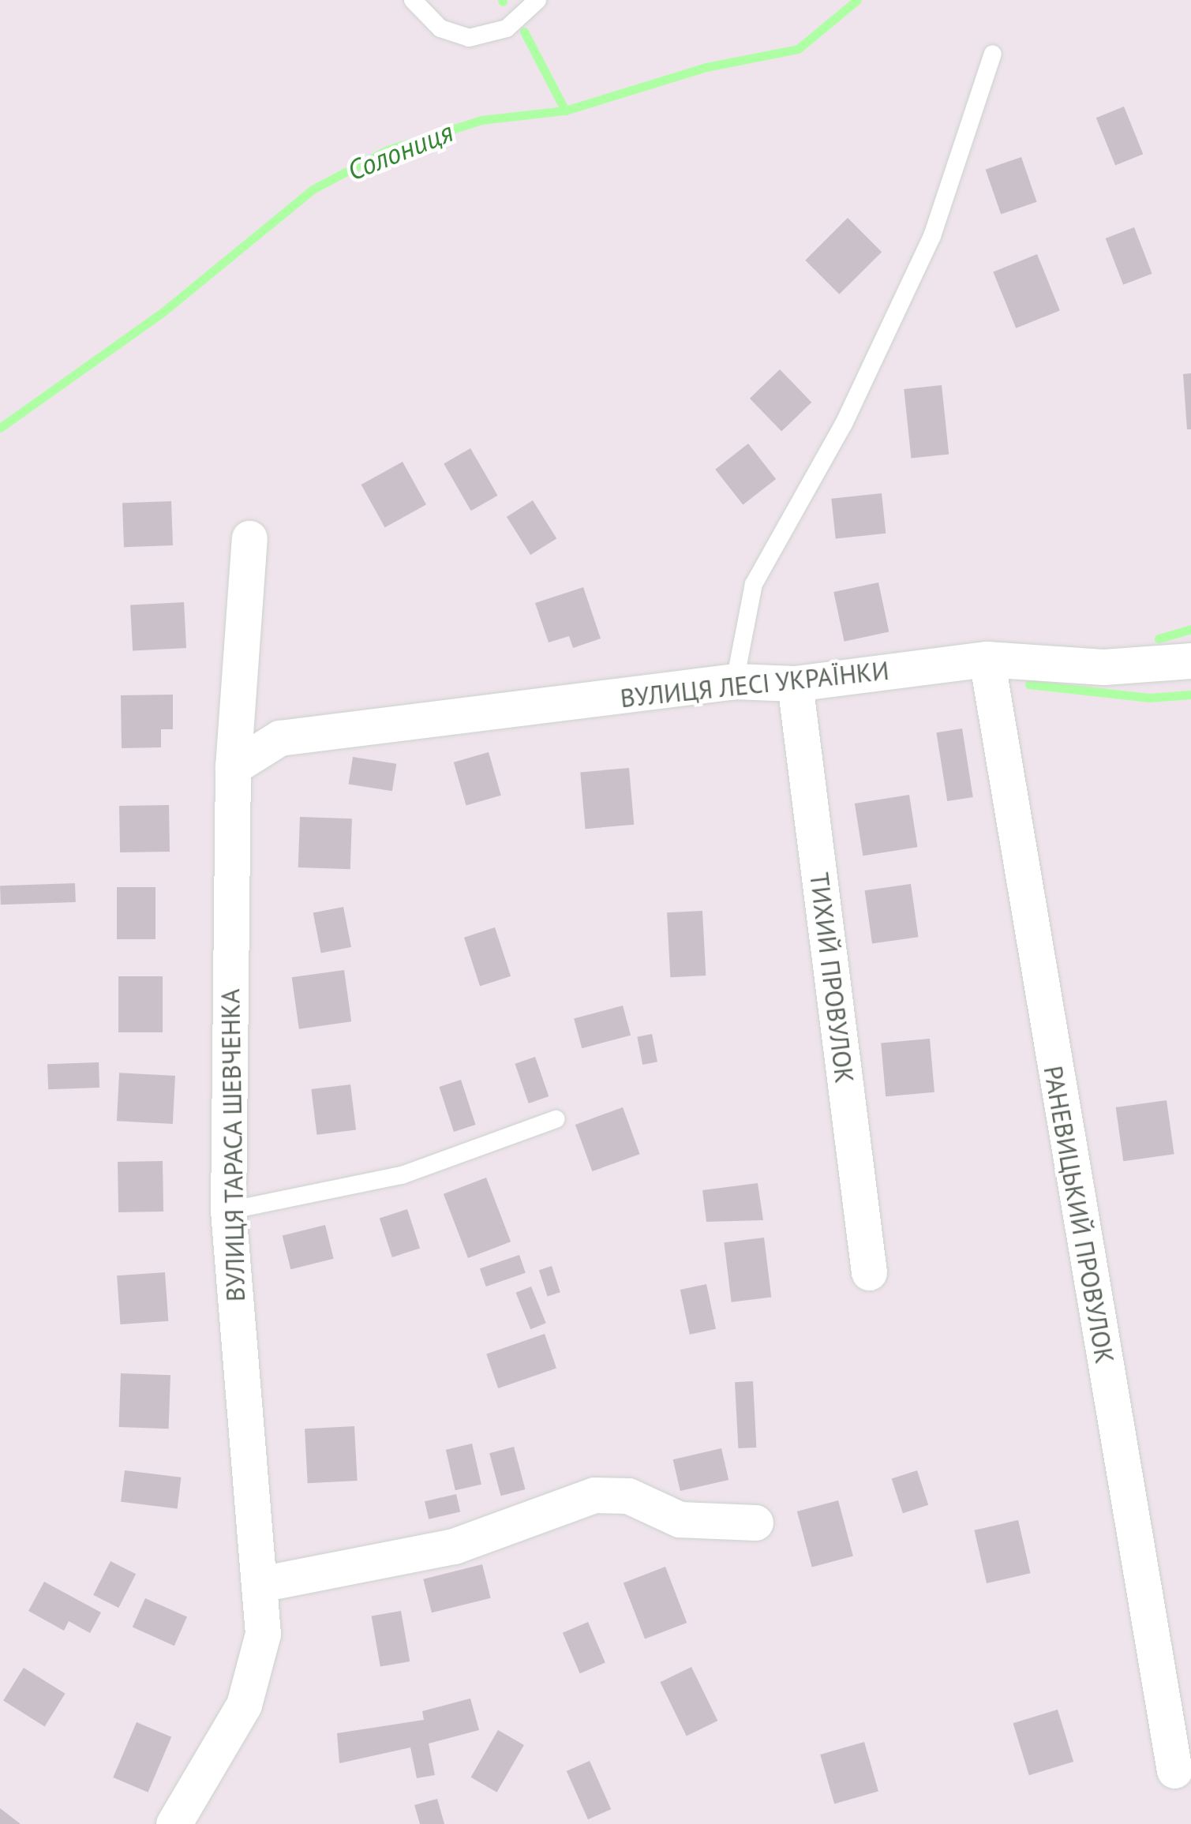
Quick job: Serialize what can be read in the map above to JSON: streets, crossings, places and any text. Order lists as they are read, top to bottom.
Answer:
{
  "streets": {
    "street": [
      "ВУЛИЦЯ ЛЕСІ УКРАЇНКИ",
      "ТИХИЙ ПРОВУЛОК",
      "ВУЛИЦЯ ТАРАСА ШЕВЧЕНКА",
      "РАНЕВИЦЬКИЙ ПРОВУЛОК"
    ]
  },
  "crossings": [
    ["ВУЛИЦЯ ЛЕСІ УКРАЇНКИ", "ТИХИЙ ПРОВУЛОК"],
    ["ВУЛИЦЯ ЛЕСІ УКРАЇНКИ", "ВУЛИЦЯ ТАРАСА ШЕВЧЕНКА"],
    ["ВУЛИЦЯ ЛЕСІ УКРАЇНКИ", "РАНЕВИЦЬКИЙ ПРОВУЛОК"]
  ],
  "water": ["Солониця"]
}
